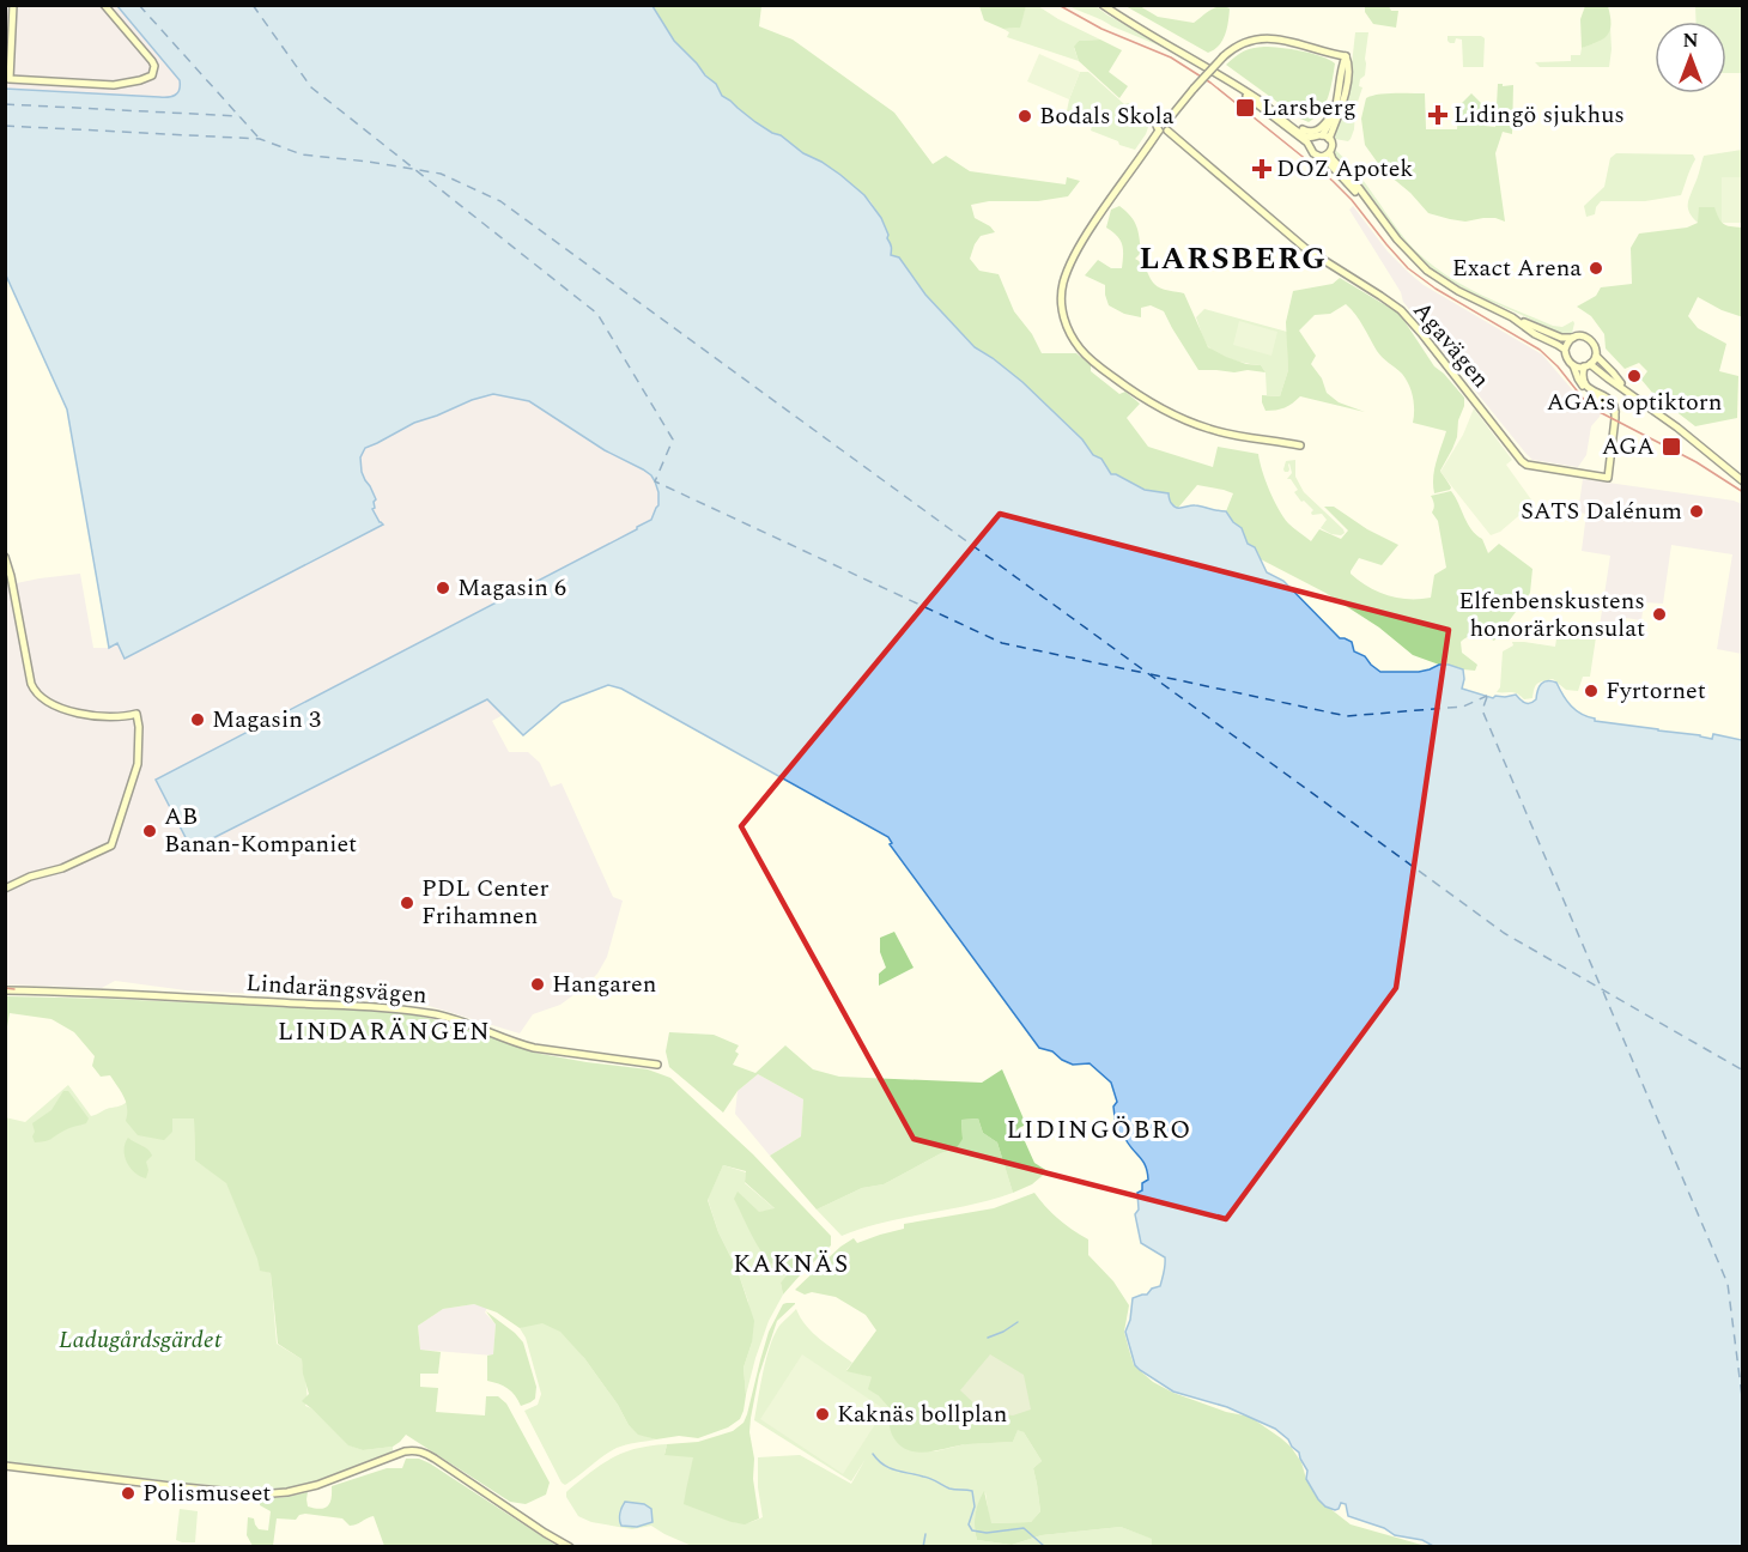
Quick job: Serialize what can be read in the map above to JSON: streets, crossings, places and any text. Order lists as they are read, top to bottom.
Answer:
{
  "streets": {
    "street": ["Agavägen", "Lindarängsvägen"]
  },
  "districts": [
    "LARSBERG",
    "LINDARÄNGEN",
    "LIDINGÖBRO",
    "KAKNÄS"
  ],
  "parks": ["Ladugårdsgärdet"],
  "places": {
    "transit": ["Larsberg", "AGA"],
    "health": ["Lidingö sjukhus", "DOZ Apotek"],
    "other": [
      "Bodals Skola",
      "Exact Arena",
      "AGA:s optiktorn",
      "SATS Dalénum",
      "Magasin 6",
      "Elfenbenskustens honorärkonsulat",
      "Fyrtornet",
      "Magasin 3",
      "AB Banan-Kompaniet",
      "PDL Center Frihamnen",
      "Hangaren",
      "Kaknäs bollplan",
      "Polismuseet"
    ]
  },
  "north": "top"
}
